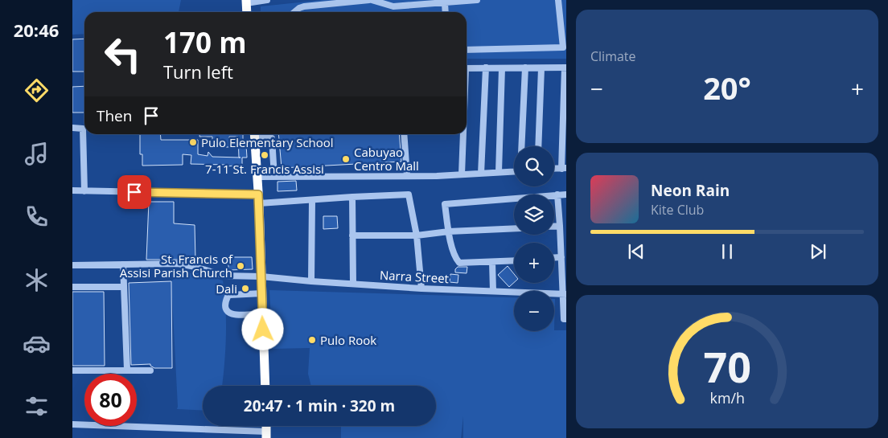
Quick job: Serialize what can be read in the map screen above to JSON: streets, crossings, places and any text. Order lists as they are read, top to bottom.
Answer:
{
  "streets": {
    "street": ["Narra Street"]
  },
  "places": [
    "Pulo Elementary School",
    "7-11 St. Francis Assisi",
    "Cabuyao Centro Mall",
    "St. Francis of Assisi Parish Church",
    "Dali",
    "Pulo Rook"
  ],
  "page": {
    "tabs": "20:46",
    "tile": "Climate",
    "turn": ["170 m", "Turn left"],
    "heat": ["−", "20°", "+"],
    "then": "Then",
    "map_buttons": ["+", "−"],
    "song": ["Neon Rain", "Kite Club"],
    "limit": "80",
    "trip": "20:47 · 1 min · 320 m",
    "gauge": ["70", "km/h"]
  }
}
